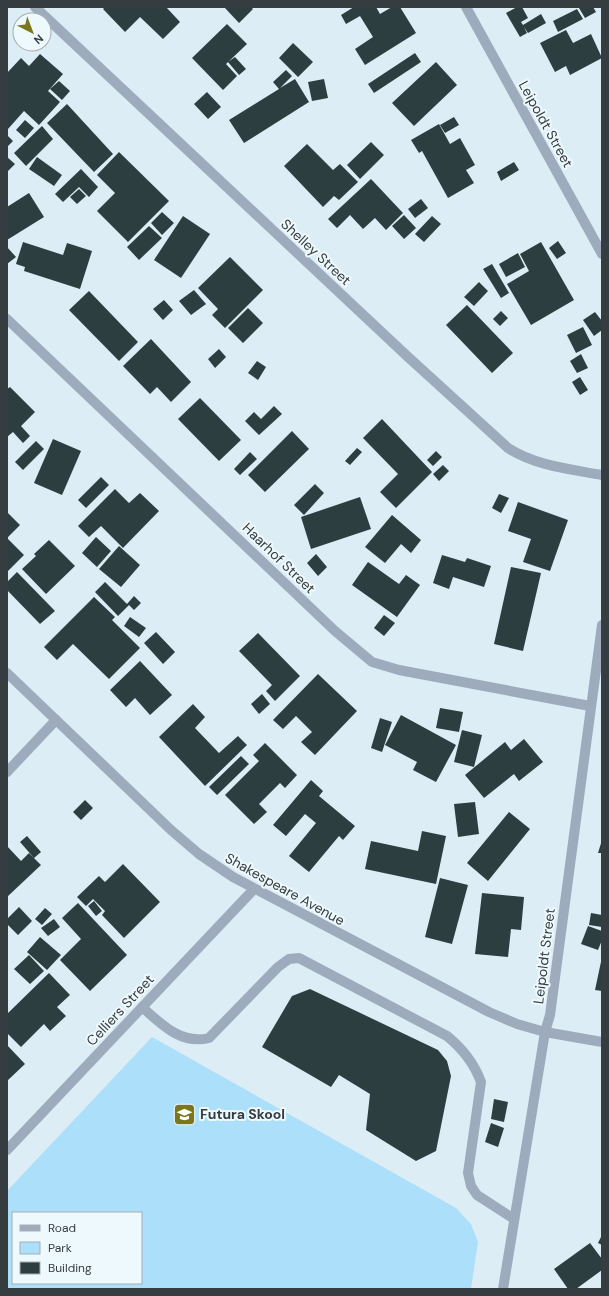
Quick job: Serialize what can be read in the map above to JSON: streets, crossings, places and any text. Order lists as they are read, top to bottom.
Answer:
{
  "streets": {
    "street": [
      "Leipoldt Street",
      "Shelley Street",
      "Haarhof Street",
      "Shakespeare Avenue",
      "Celliers Street"
    ]
  },
  "crossings": [
    ["Leipoldt Street", "Haarhof Street"],
    ["Leipoldt Street", "Shakespeare Avenue"],
    ["Shakespeare Avenue", "Celliers Street"]
  ],
  "places": {
    "school or university": ["Futura Skool"]
  },
  "legend": ["Road", "Park", "Building"],
  "north": "bottom right"
}
